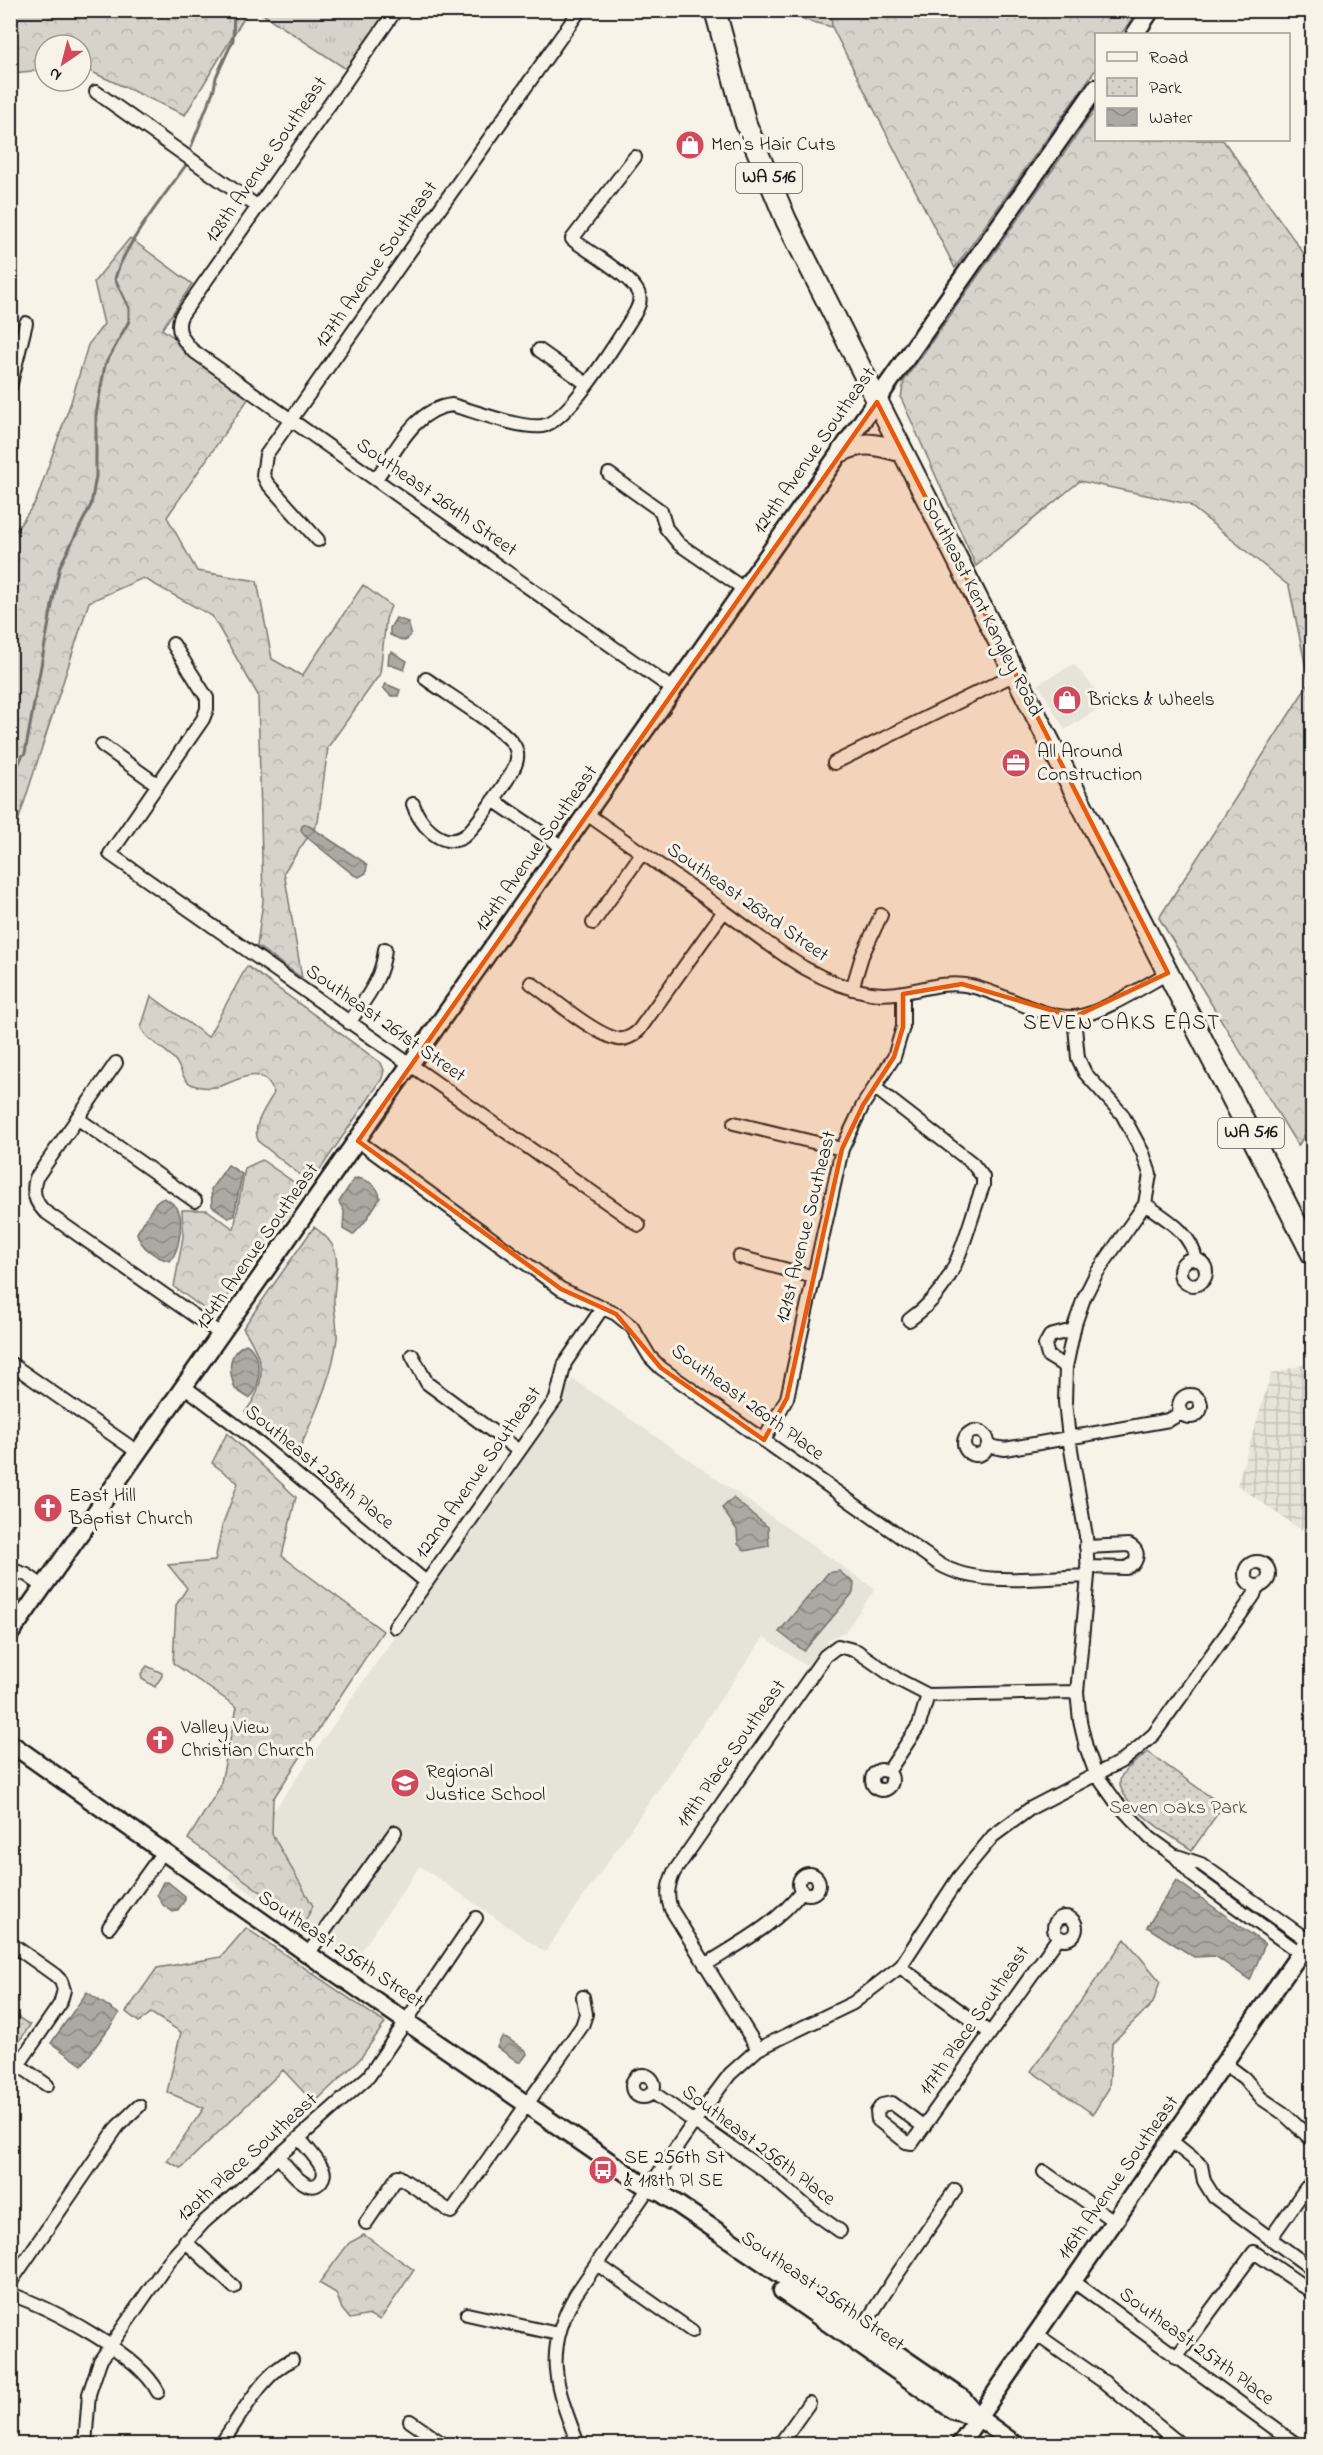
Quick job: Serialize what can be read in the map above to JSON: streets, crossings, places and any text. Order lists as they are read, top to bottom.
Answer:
{
  "streets": {
    "main road": [
      "WA 516",
      "124th Avenue Southeast",
      "Southeast Kent Kangley Road",
      "Southeast 256th Street",
      "116th Avenue Southeast"
    ],
    "street": [
      "128th Avenue Southeast",
      "127th Avenue Southeast",
      "Southeast 264th Street",
      "Southeast 263rd Street",
      "Southeast 261st Street",
      "121st Avenue Southeast",
      "Southeast 260th Place",
      "Southeast 258th Place",
      "122nd Avenue Southeast",
      "119th Place Southeast",
      "117th Place Southeast",
      "Southeast 256th Place",
      "120th Place Southeast",
      "Southeast 257th Place"
    ]
  },
  "crossings": [
    ["128th Avenue Southeast", "Southeast 264th Street"],
    ["127th Avenue Southeast", "Southeast 264th Street"],
    ["124th Avenue Southeast", "Southeast 264th Street"],
    ["124th Avenue Southeast", "Southeast Kent Kangley Road"],
    ["124th Avenue Southeast", "Southeast 263rd Street"],
    ["124th Avenue Southeast", "Southeast 261st Street"],
    ["124th Avenue Southeast", "Southeast 260th Place"],
    ["124th Avenue Southeast", "Southeast 258th Place"],
    ["Southeast 263rd Street", "121st Avenue Southeast"],
    ["121st Avenue Southeast", "Southeast 260th Place"],
    ["Southeast 260th Place", "122nd Avenue Southeast"],
    ["Southeast 258th Place", "122nd Avenue Southeast"],
    ["Southeast 256th Street", "120th Place Southeast"],
    ["Southeast 256th Street", "116th Avenue Southeast"],
    ["116th Avenue Southeast", "Southeast 257th Place"]
  ],
  "districts": ["SEVEN OAKS EAST"],
  "parks": ["Seven Oaks Park"],
  "places": {
    "shop": ["Men's Hair Cuts", "Bricks & Wheels"],
    "office": ["All Around Construction"],
    "church": ["East Hill Baptist Church", "Valley View Christian Church"],
    "school or university": ["Regional Justice School"],
    "bus stop": ["SE 256th St & 118th Pl SE"]
  },
  "legend": ["Road", "Park", "Water"],
  "north": "bottom left"
}
